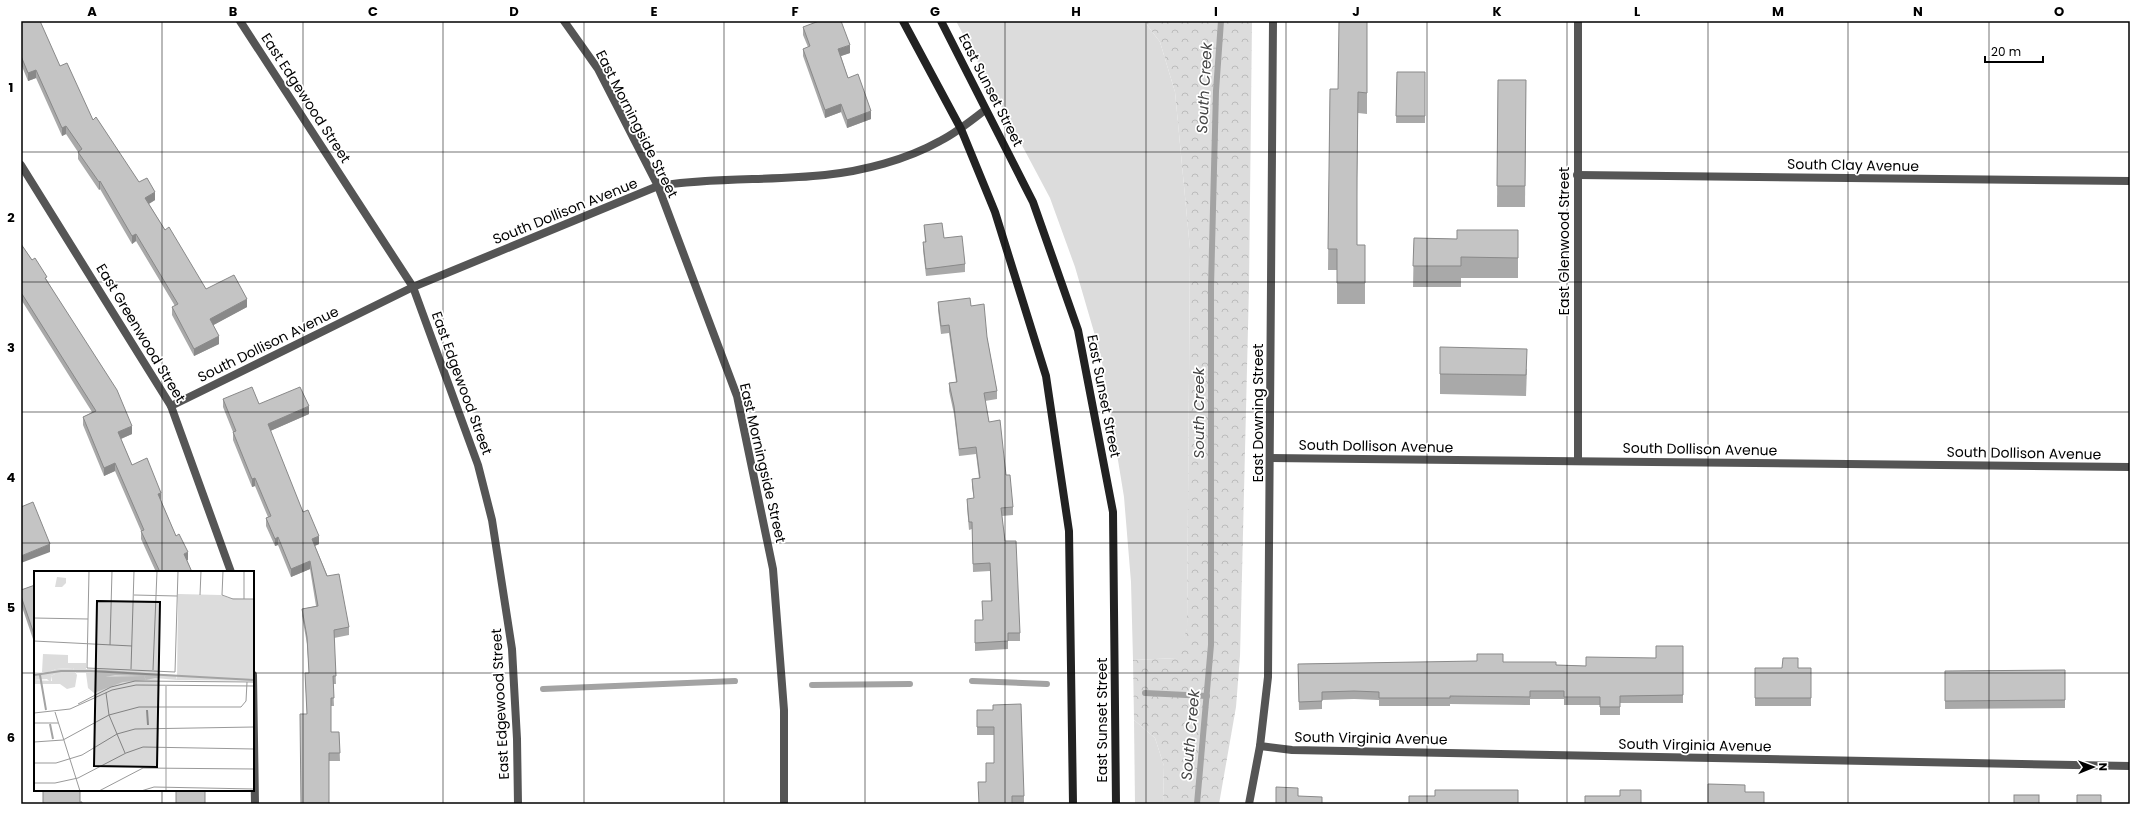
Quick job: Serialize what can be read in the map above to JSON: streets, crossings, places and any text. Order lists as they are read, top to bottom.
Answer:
{
  "streets": {
    "main road": ["East Sunset Street"],
    "street": [
      "East Edgewood Street",
      "East Morningside Street",
      "South Clay Avenue",
      "South Dollison Avenue",
      "East Glenwood Street",
      "East Greenwood Street",
      "East Downing Street",
      "South Virginia Avenue"
    ]
  },
  "crossings": [
    ["East Sunset Street", "South Dollison Avenue"],
    ["East Edgewood Street", "South Dollison Avenue"],
    ["East Morningside Street", "South Dollison Avenue"],
    ["South Clay Avenue", "East Glenwood Street"],
    ["South Dollison Avenue", "East Glenwood Street"],
    ["South Dollison Avenue", "East Greenwood Street"],
    ["South Dollison Avenue", "East Downing Street"],
    ["East Downing Street", "South Virginia Avenue"]
  ],
  "water": ["South Creek"],
  "scale_bar": "20 m",
  "north": "right",
  "grid": {
    "columns": [
      "A",
      "B",
      "C",
      "D",
      "E",
      "F",
      "G",
      "H",
      "I",
      "J",
      "K",
      "L",
      "M",
      "N",
      "O"
    ],
    "rows": [
      "1",
      "2",
      "3",
      "4",
      "5",
      "6"
    ]
  }
}
